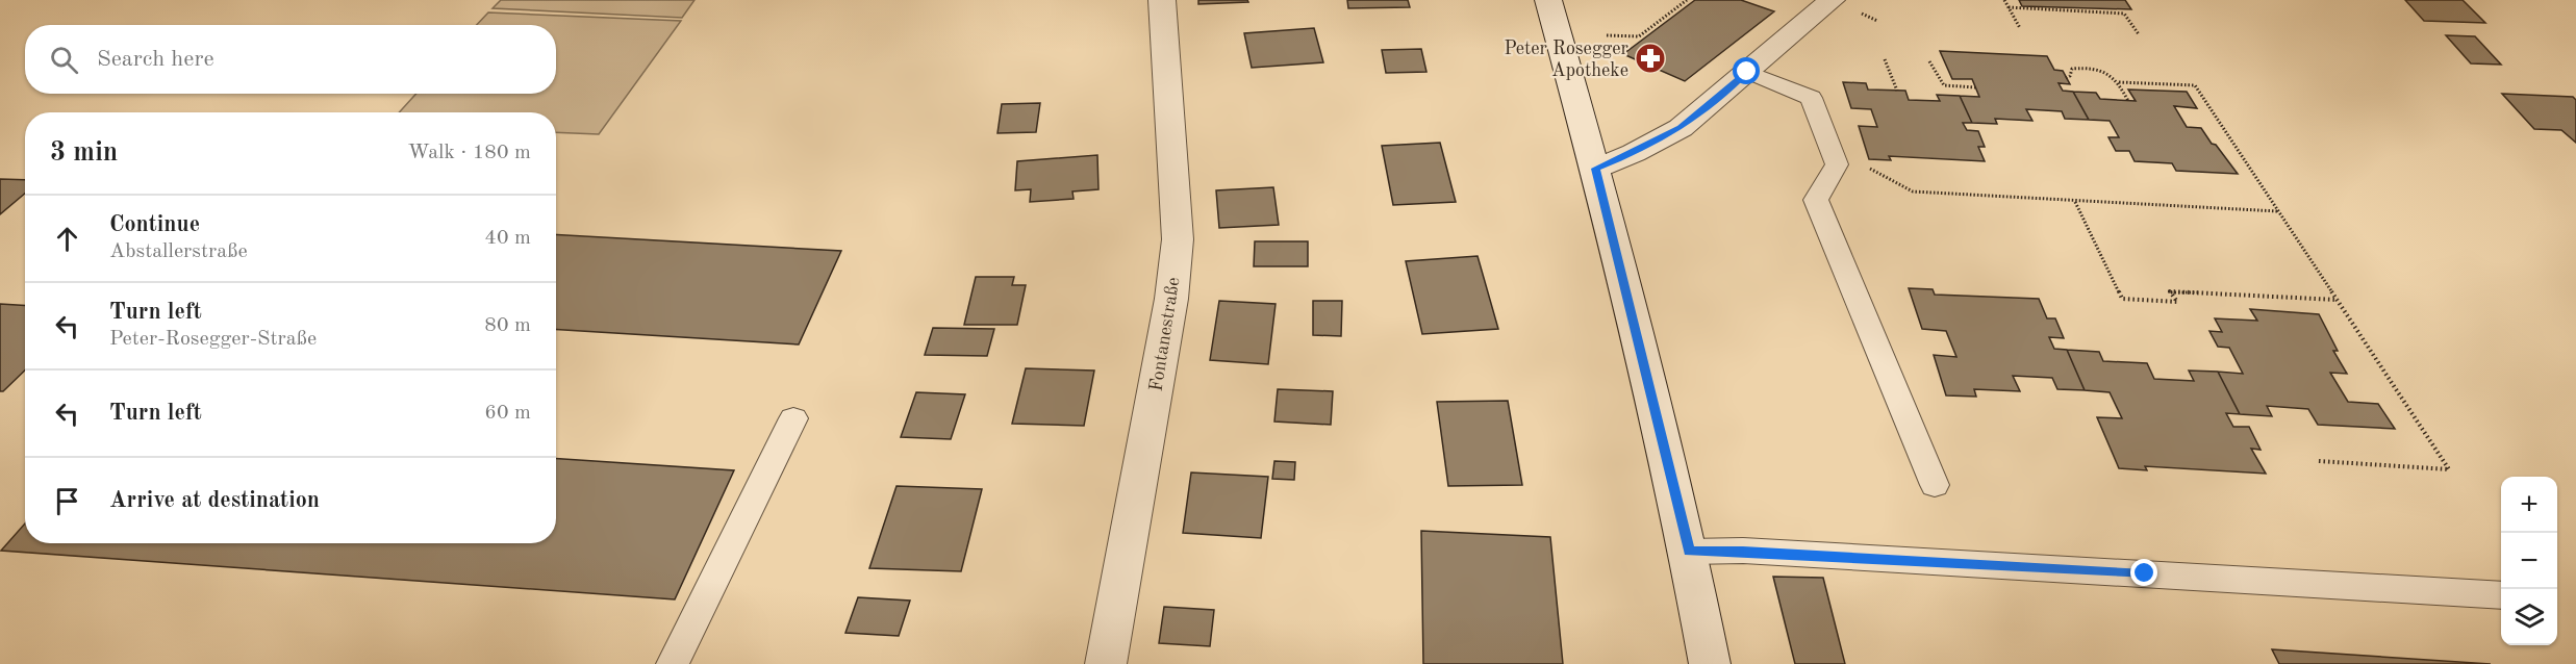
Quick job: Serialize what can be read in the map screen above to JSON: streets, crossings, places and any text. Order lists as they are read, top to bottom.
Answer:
{
  "streets": {
    "street": ["Fontanestraße"]
  },
  "places": {
    "pharmacy": ["Peter Rosegger Apotheke"]
  },
  "page": {
    "search": "Search here",
    "heading": ["3 min", "Walk · 180 m"],
    "list": [
      ["Continue", "Abstallerstraße", "40 m"],
      ["Turn left", "Peter-Rosegger-Straße", "80 m"],
      ["Turn left", "60 m"],
      "Arrive at destination"
    ],
    "map_buttons": ["+", "−"]
  }
}
